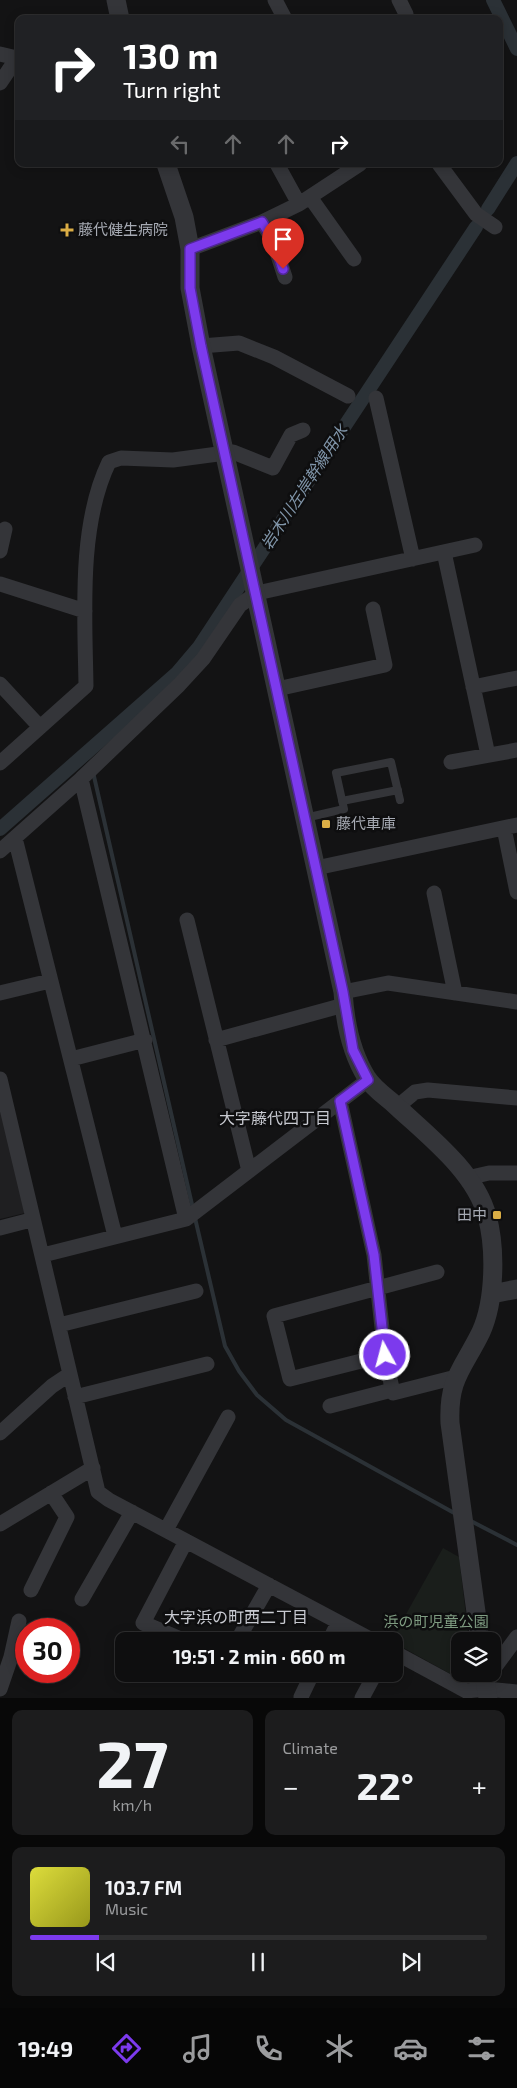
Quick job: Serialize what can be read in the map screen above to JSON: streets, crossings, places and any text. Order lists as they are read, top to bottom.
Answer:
{
  "districts": ["大字藤代四丁目", "大字浜の町西二丁目"],
  "water": ["岩木川左岸幹線用水"],
  "parks": ["浜の町児童公園"],
  "places": {
    "health": ["藤代健生病院"],
    "transit": ["藤代車庫", "田中"]
  },
  "page": {
    "turn": ["130 m", "Turn right"],
    "limit": "30",
    "trip": "19:51 · 2 min · 660 m",
    "tile": [
      ["27", "km/h"],
      "Climate"
    ],
    "heat": ["−", "22°", "+"],
    "song": ["103.7 FM", "Music"],
    "tabs": "19:49"
  }
}
